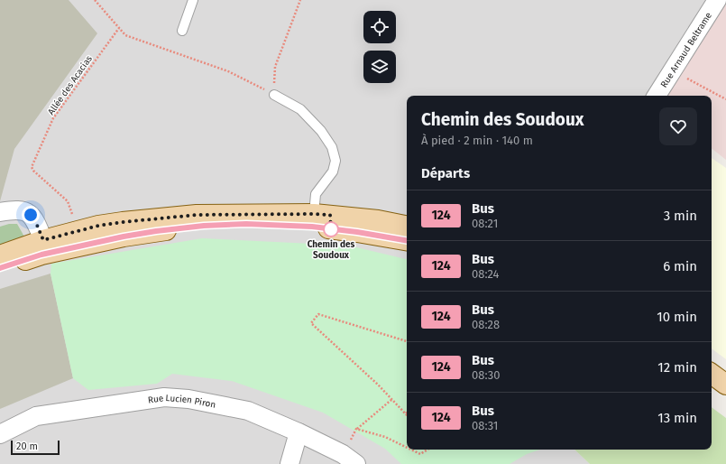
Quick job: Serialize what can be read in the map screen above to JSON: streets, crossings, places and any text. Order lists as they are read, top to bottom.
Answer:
{
  "streets": {
    "street": ["Rue Arnaud Beltrame", "Rue Lucien Piron"],
    "path": ["Allée des Acacias"]
  },
  "places": ["Chemin des Soudoux"],
  "lines": ["bus line 124"],
  "scale_bar": "20 m",
  "page": {
    "heading": [
      ["Chemin des Soudoux", "À pied · 2 min · 140 m"],
      "Départs"
    ],
    "list": [
      {
        "mark": "124",
        "name": "Bus",
        "note": "08:21",
        "value": "3 min"
      },
      {
        "mark": "124",
        "name": "Bus",
        "note": "08:24",
        "value": "6 min"
      },
      {
        "mark": "124",
        "name": "Bus",
        "note": "08:28",
        "value": "10 min"
      },
      {
        "mark": "124",
        "name": "Bus",
        "note": "08:30",
        "value": "12 min"
      },
      {
        "mark": "124",
        "name": "Bus",
        "note": "08:31",
        "value": "13 min"
      }
    ],
    "scale": "20 m"
  }
}
